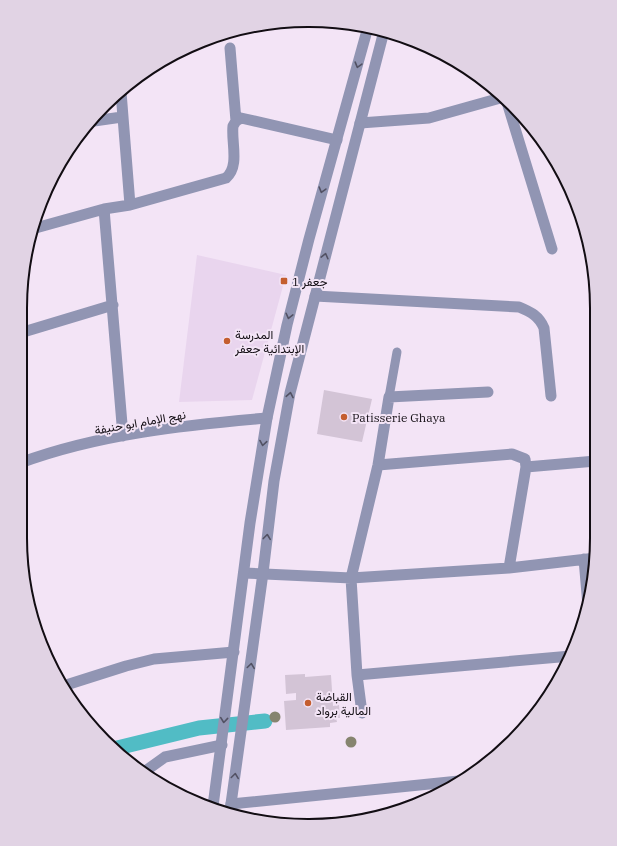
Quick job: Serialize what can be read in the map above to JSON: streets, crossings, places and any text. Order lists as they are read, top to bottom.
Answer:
{
  "streets": {
    "street": ["نهج الإمام ابو حنيفة"]
  },
  "places": {
    "transit": ["جعفر 1"],
    "other": ["المدرسة الإبتدائية جعفر", "Patisserie Ghaya", "القباضة المالية برواد"]
  }
}
